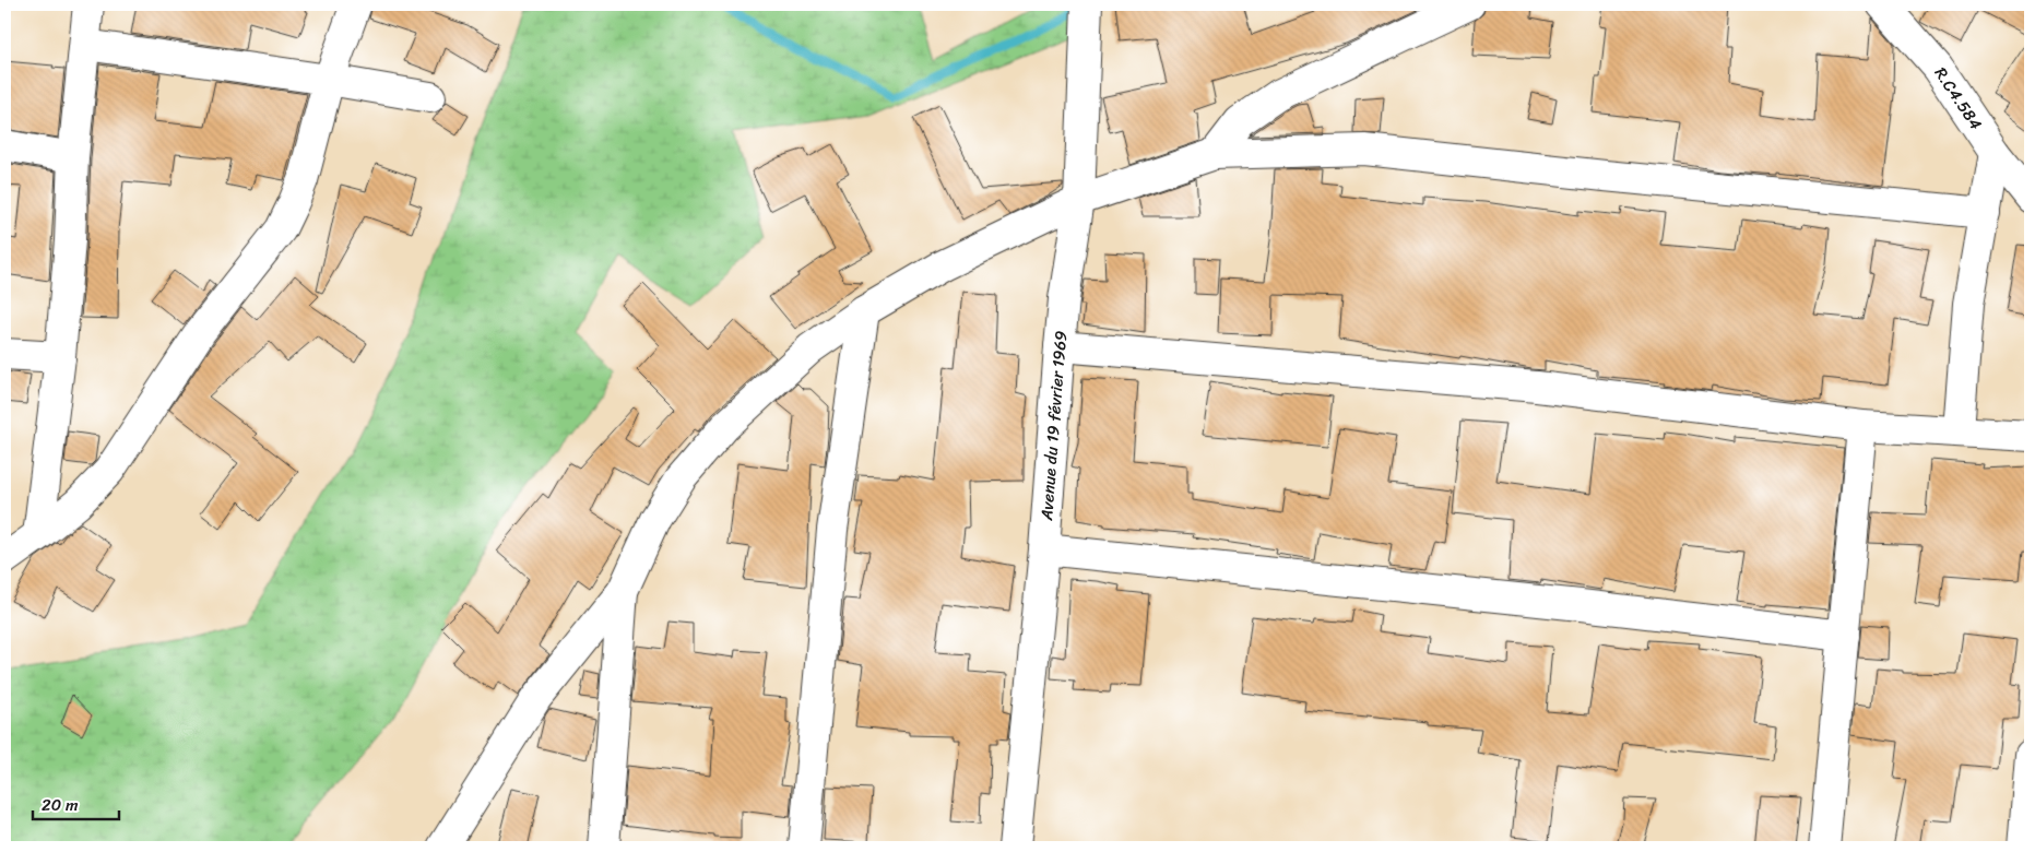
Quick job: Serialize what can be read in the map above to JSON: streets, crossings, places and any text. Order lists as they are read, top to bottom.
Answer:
{
  "streets": {
    "street": ["R.C4.584", "Avenue du 19 février 1969"]
  },
  "scale_bar": "20 m"
}
